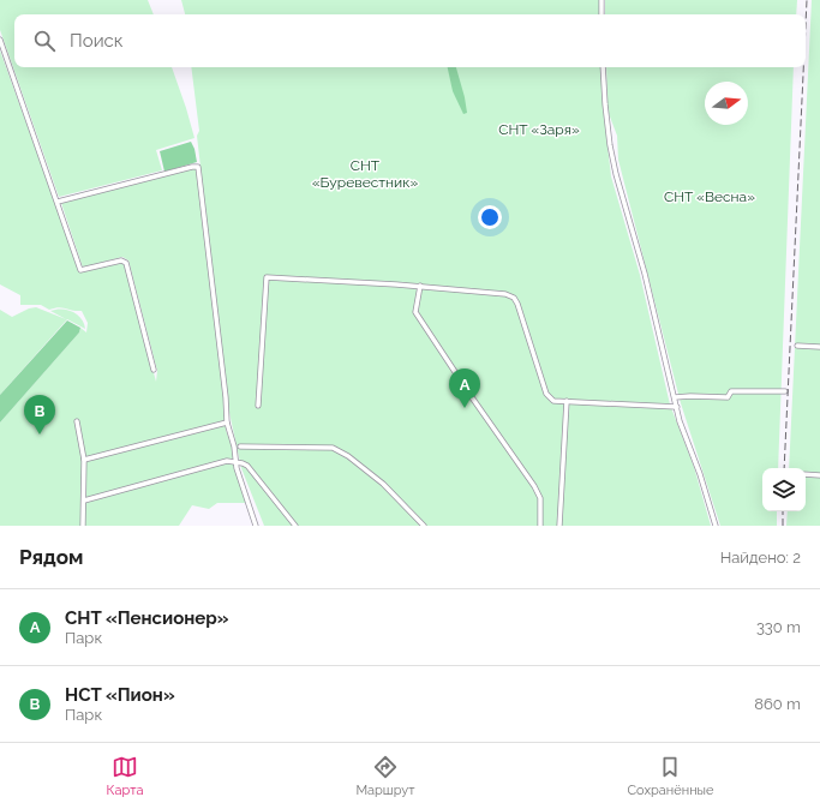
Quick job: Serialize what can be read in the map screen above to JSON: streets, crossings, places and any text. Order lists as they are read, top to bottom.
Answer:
{
  "parks": ["СНТ «Заря»", "СНТ «Буревестник»", "СНТ «Весна»"],
  "north": "right",
  "page": {
    "search": "Поиск",
    "pins": ["A", "B"],
    "heading": ["Рядом", "Найдено: 2"],
    "list": [
      {
        "mark": "A",
        "name": "СНТ «Пенсионер»",
        "note": "Парк",
        "value": "330 m"
      },
      {
        "mark": "B",
        "name": "НСТ «Пион»",
        "note": "Парк",
        "value": "860 m"
      }
    ],
    "nav": ["Карта", "Маршрут", "Сохранённые"]
  }
}
